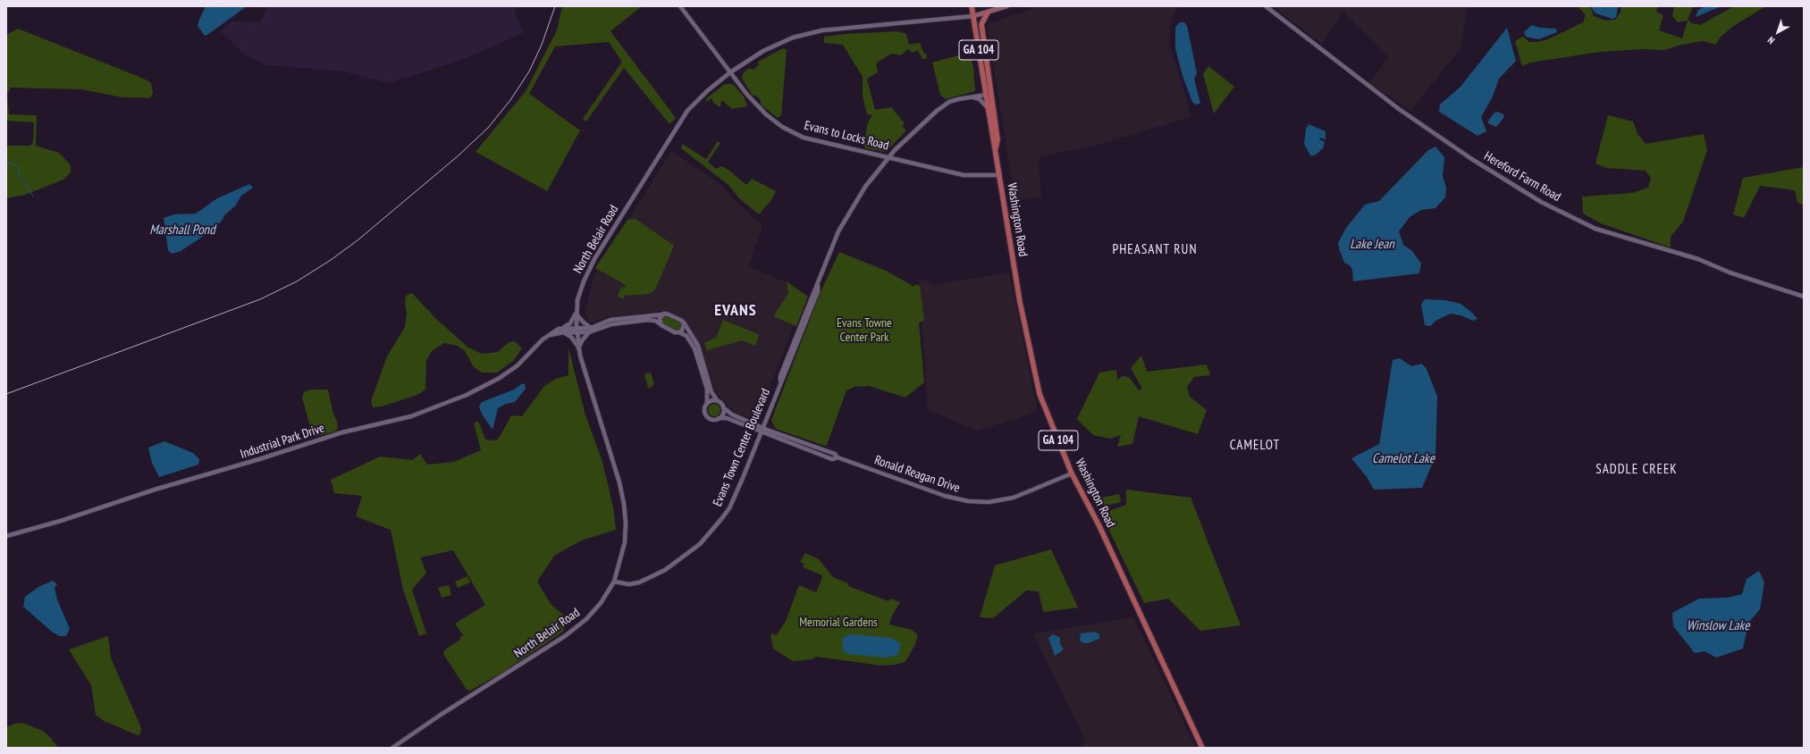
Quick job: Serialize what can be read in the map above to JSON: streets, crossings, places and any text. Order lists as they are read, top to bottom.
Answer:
{
  "streets": {
    "main road": ["GA 104", "Washington Road", "North Belair Road"],
    "street": [
      "Evans to Locks Road",
      "Hereford Farm Road",
      "Industrial Park Drive",
      "Evans Town Center Boulevard",
      "Ronald Reagan Drive"
    ]
  },
  "crossings": [
    ["Evans to Locks Road", "Washington Road"],
    ["Evans to Locks Road", "North Belair Road"],
    ["Evans to Locks Road", "Evans Town Center Boulevard"],
    ["Washington Road", "North Belair Road"],
    ["Washington Road", "Ronald Reagan Drive"],
    ["North Belair Road", "Industrial Park Drive"],
    ["North Belair Road", "Evans Town Center Boulevard"],
    ["North Belair Road", "Ronald Reagan Drive"],
    ["Industrial Park Drive", "Ronald Reagan Drive"],
    ["Evans Town Center Boulevard", "Ronald Reagan Drive"]
  ],
  "districts": [
    "PHEASANT RUN",
    "EVANS",
    "CAMELOT",
    "SADDLE CREEK"
  ],
  "water": [
    "Marshall Pond",
    "Lake Jean",
    "Camelot Lake",
    "Winslow Lake"
  ],
  "parks": ["Evans Towne Center Park", "Memorial Gardens"],
  "north": "bottom left"
}
